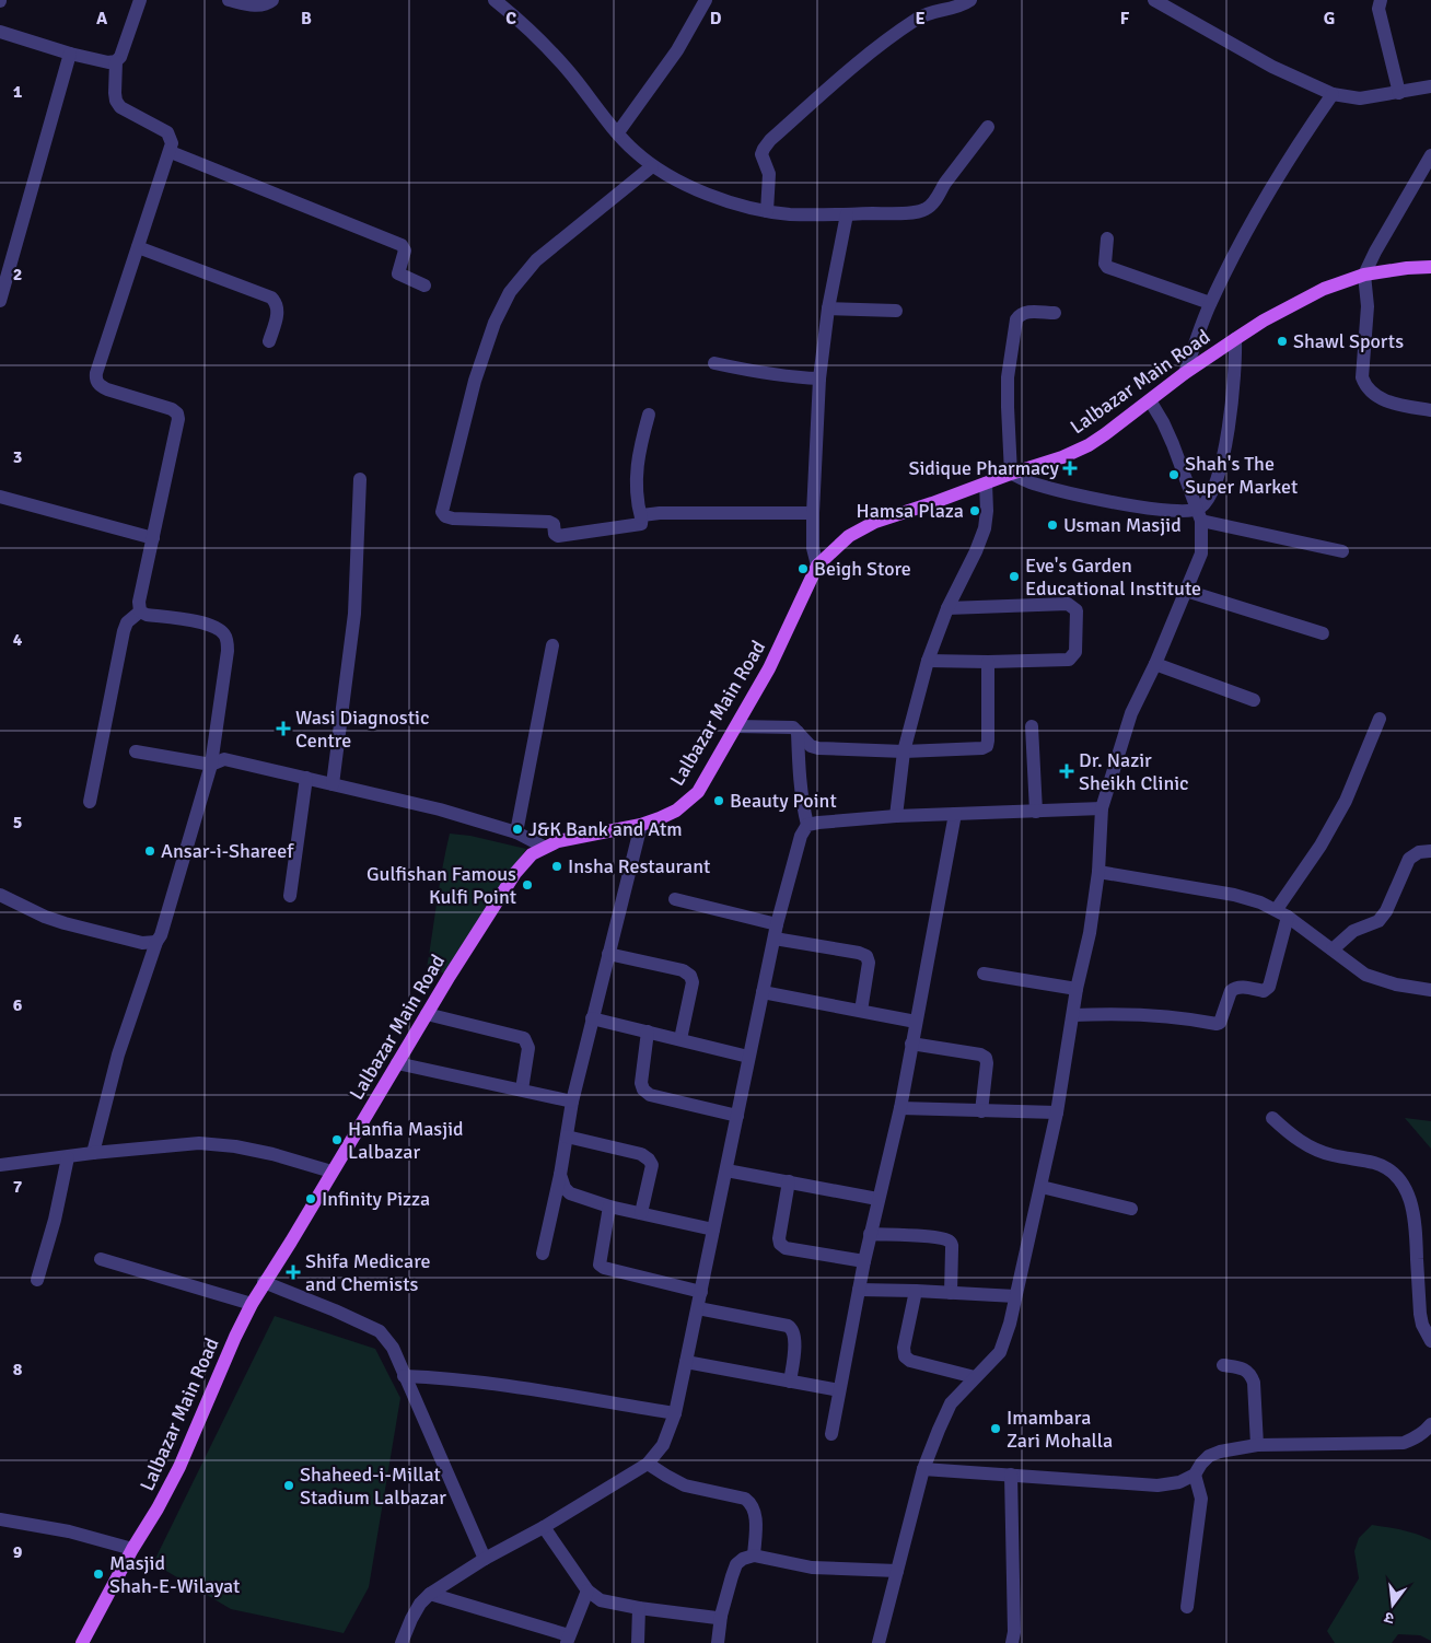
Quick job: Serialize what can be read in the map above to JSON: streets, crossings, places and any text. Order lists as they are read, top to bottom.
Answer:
{
  "streets": {
    "main road": ["Lalbazar Main Road"]
  },
  "places": {
    "other": [
      "Shawl Sports",
      "Shah's The Super Market",
      "Hamsa Plaza",
      "Usman Masjid",
      "Beigh Store",
      "Eve's Garden Educational Institute",
      "Beauty Point",
      "J&K Bank and Atm",
      "Ansar-i-Shareef",
      "Insha Restaurant",
      "Gulfishan Famous Kulfi Point",
      "Hanfia Masjid Lalbazar",
      "Infinity Pizza",
      "Imambara Zari Mohalla",
      "Shaheed-i-Millat Stadium Lalbazar",
      "Masjid Shah-E-Wilayat"
    ],
    "health": [
      "Sidique Pharmacy",
      "Wasi Diagnostic Centre",
      "Dr. Nazir Sheikh Clinic",
      "Shifa Medicare and Chemists"
    ]
  },
  "north": "bottom",
  "grid": {
    "columns": [
      "A",
      "B",
      "C",
      "D",
      "E",
      "F",
      "G"
    ],
    "rows": [
      "1",
      "2",
      "3",
      "4",
      "5",
      "6",
      "7",
      "8",
      "9"
    ]
  }
}
